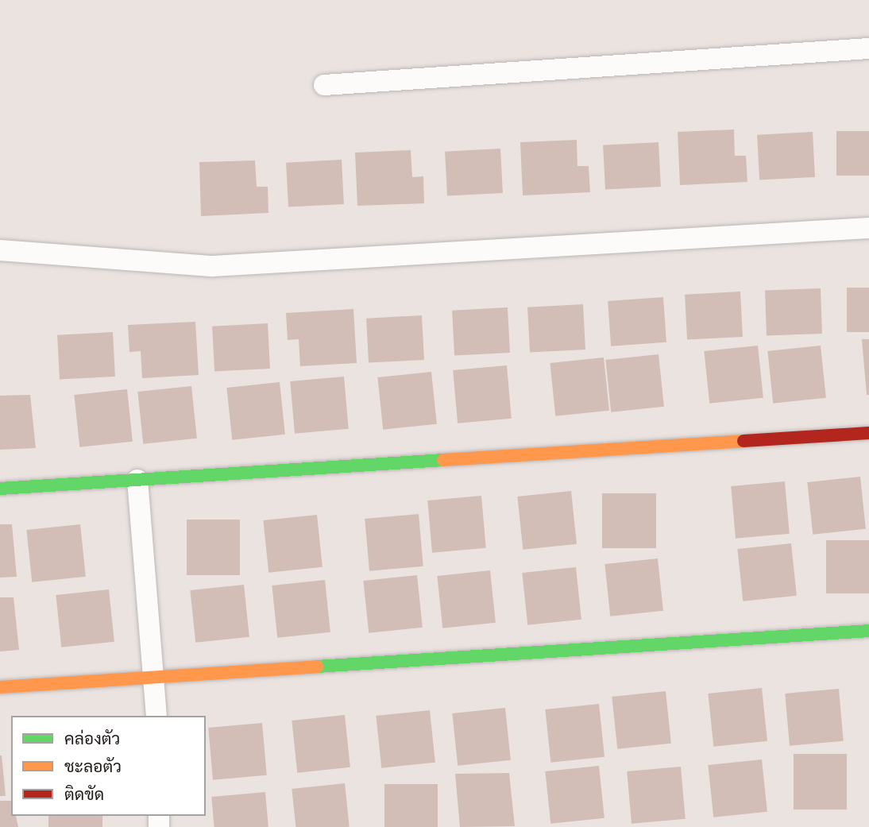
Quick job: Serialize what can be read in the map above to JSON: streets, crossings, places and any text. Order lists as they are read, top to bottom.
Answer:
{
  "legend": ["คล่องตัว", "ชะลอตัว", "ติดขัด"]
}
